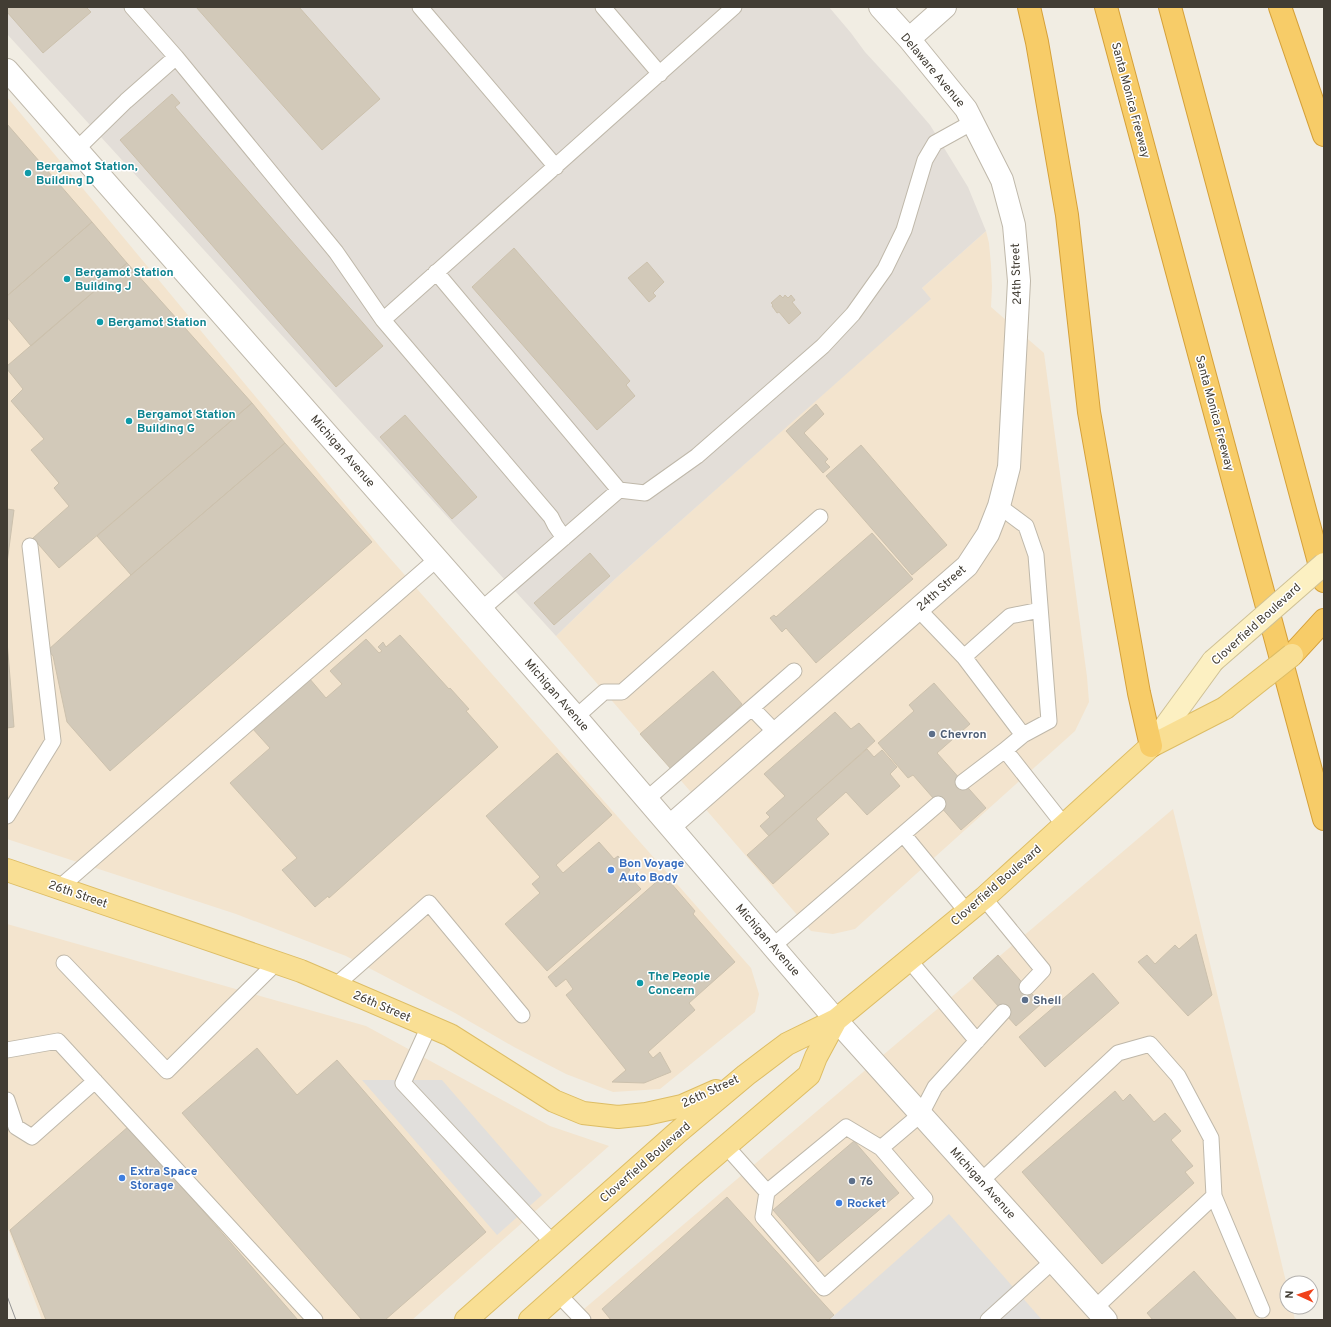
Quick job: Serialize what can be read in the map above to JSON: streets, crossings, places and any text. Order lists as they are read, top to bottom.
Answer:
{
  "streets": {
    "highway": ["Santa Monica Freeway"],
    "main road": ["Cloverfield Boulevard", "26th Street"],
    "street": ["Delaware Avenue", "24th Street", "Michigan Avenue"]
  },
  "crossings": [
    ["Delaware Avenue", "24th Street"],
    ["24th Street", "Michigan Avenue"],
    ["Michigan Avenue", "Cloverfield Boulevard"],
    ["Cloverfield Boulevard", "26th Street"]
  ],
  "places": [
    "Bergamot Station, Building D",
    "Bergamot Station Building J",
    "Bergamot Station",
    "Bergamot Station Building G",
    "Chevron",
    "Bon Voyage Auto Body",
    "The People Concern",
    "Shell",
    "Extra Space Storage",
    "76",
    "Rocket"
  ],
  "north": "left"
}
